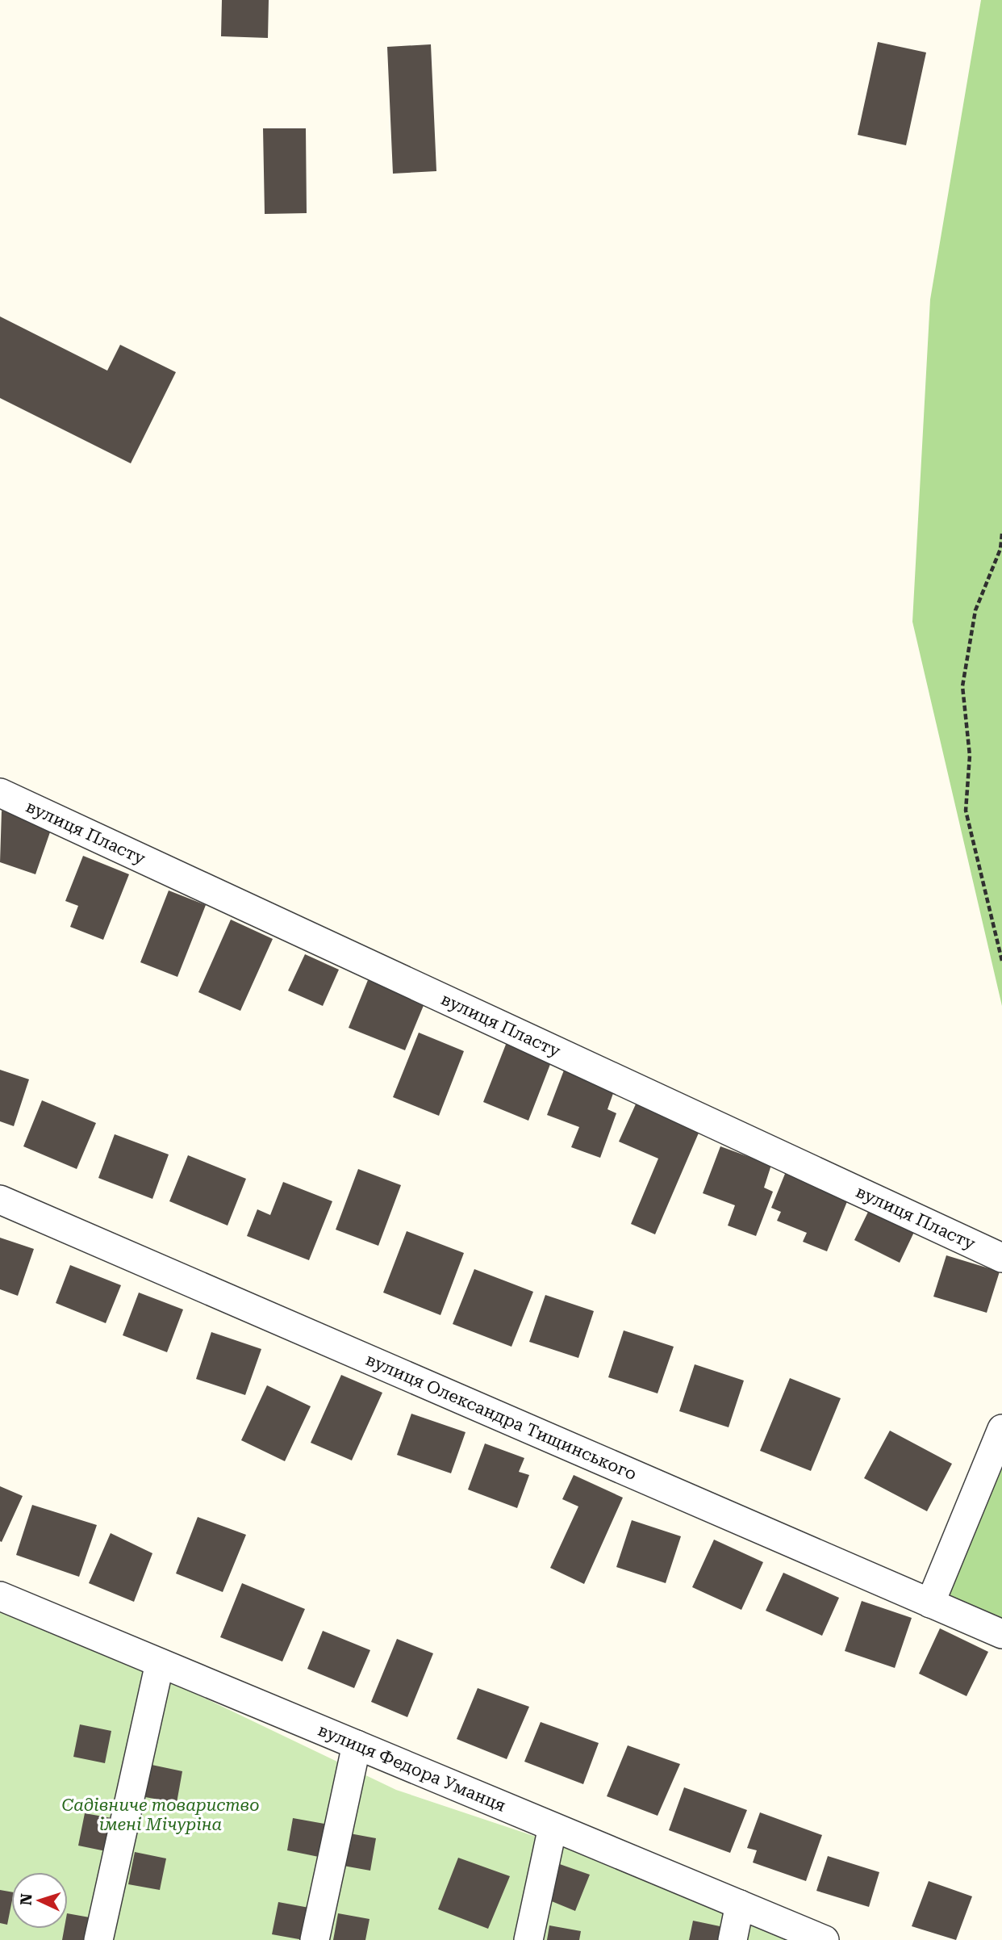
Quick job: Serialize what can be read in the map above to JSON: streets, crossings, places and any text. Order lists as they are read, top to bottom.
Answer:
{
  "streets": {
    "street": ["вулиця Пласту", "вулиця Олександра Тищинського", "вулиця Федора Уманця"]
  },
  "parks": ["Садівниче товариство імені Мічуріна"],
  "north": "left"
}
